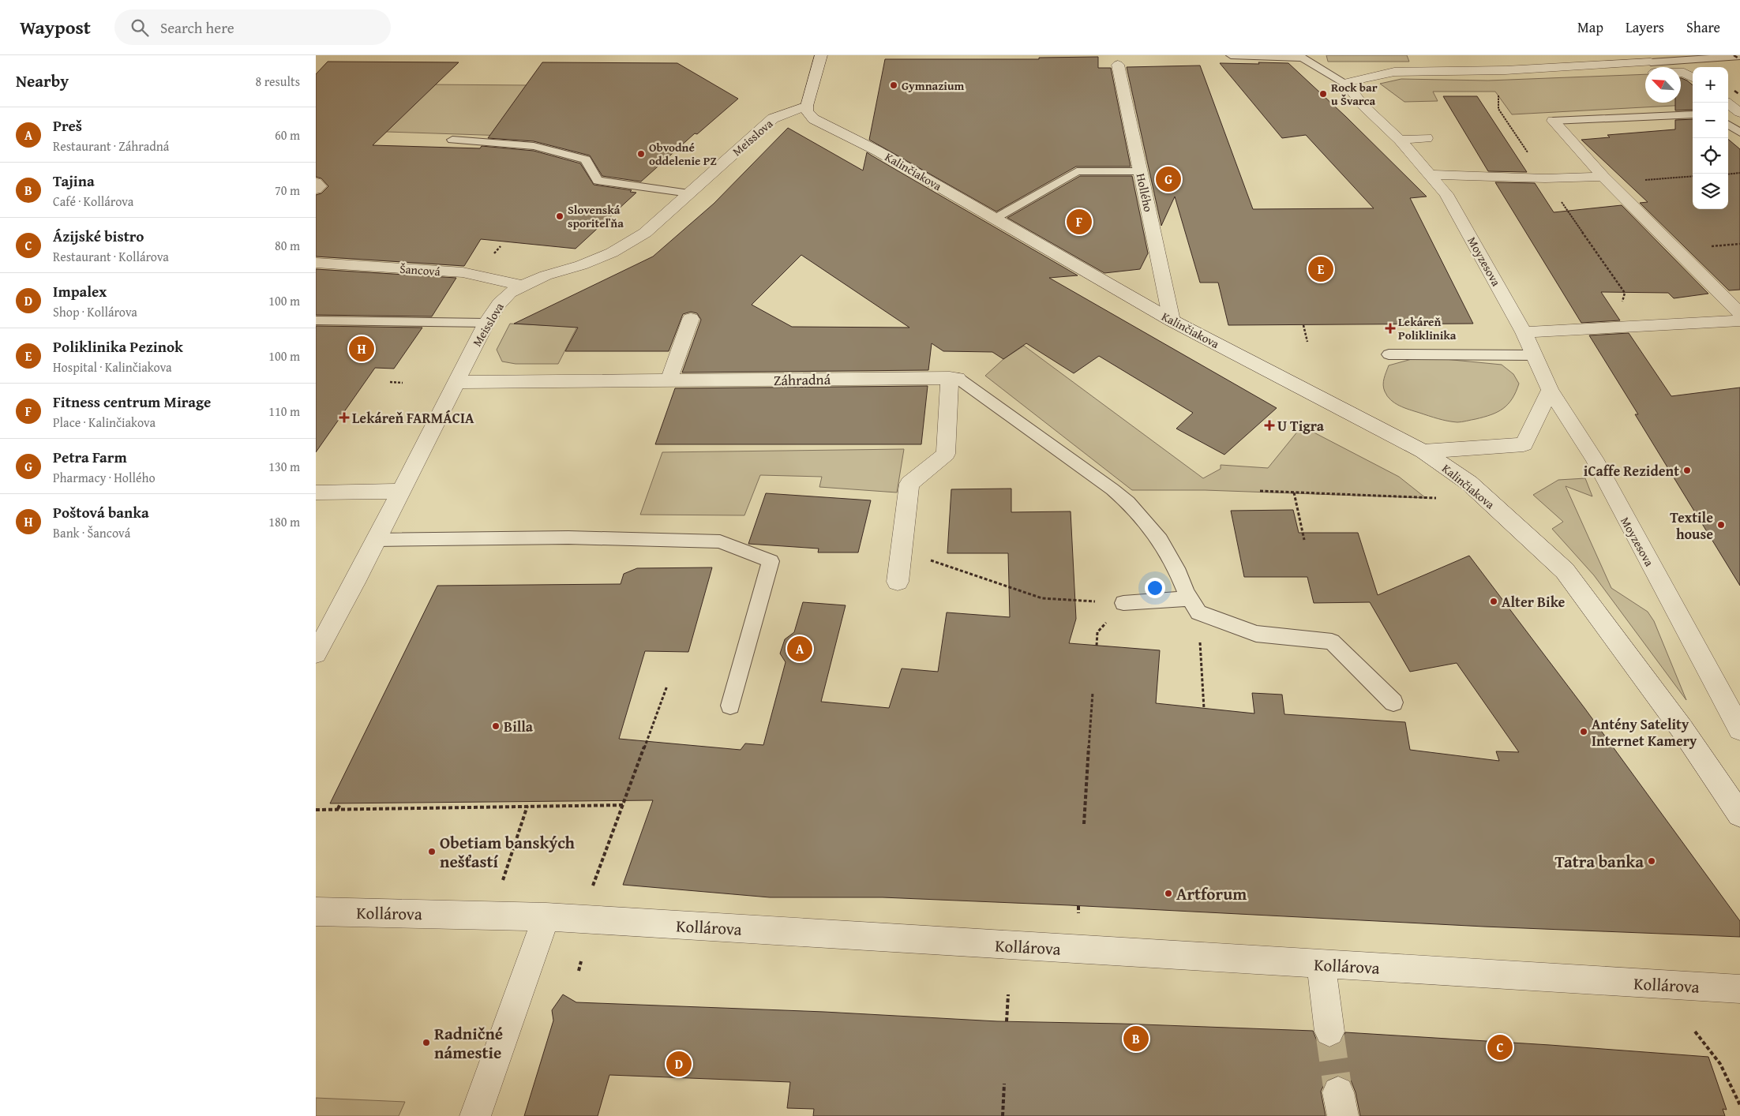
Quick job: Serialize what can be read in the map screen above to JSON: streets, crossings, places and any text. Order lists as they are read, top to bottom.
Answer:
{
  "streets": {
    "street": [
      "Meisslova",
      "Kalinčiakova",
      "Hollého",
      "Moyzesova",
      "Šancová",
      "Záhradná",
      "Kollárova"
    ]
  },
  "crossings": [
    ["Meisslova", "Kalinčiakova"],
    ["Meisslova", "Šancová"],
    ["Meisslova", "Záhradná"],
    ["Kalinčiakova", "Hollého"]
  ],
  "places": {
    "other": [
      "Gymnazium",
      "Rock bar u Švarca",
      "Obvodné oddelenie PZ",
      "Slovenská sporiteľňa",
      "iCaffe Rezident",
      "Textile house",
      "Alter Bike",
      "Billa",
      "Antény Satelity Internet Kamery",
      "Obetiam banských nešťastí",
      "Tatra banka",
      "Artforum",
      "Radničné námestie"
    ],
    "health": ["Lekáreň Poliklinika", "Lekáreň FARMÁCIA", "U Tigra"]
  },
  "north": "top left",
  "page": {
    "header": "Waypost",
    "search": "Search here",
    "nav": ["Map", "Layers", "Share"],
    "heading": ["Nearby", "8 results"],
    "map_buttons": ["+", "−"],
    "list": [
      {
        "mark": "A",
        "name": "Preš",
        "note": "Restaurant · Záhradná",
        "value": "60 m"
      },
      {
        "mark": "B",
        "name": "Tajina",
        "note": "Café · Kollárova",
        "value": "70 m"
      },
      {
        "mark": "C",
        "name": "Ázijské bistro",
        "note": "Restaurant · Kollárova",
        "value": "80 m"
      },
      {
        "mark": "D",
        "name": "Impalex",
        "note": "Shop · Kollárova",
        "value": "100 m"
      },
      {
        "mark": "E",
        "name": "Poliklinika Pezinok",
        "note": "Hospital · Kalinčiakova",
        "value": "100 m"
      },
      {
        "mark": "F",
        "name": "Fitness centrum Mirage",
        "note": "Place · Kalinčiakova",
        "value": "110 m"
      },
      {
        "mark": "G",
        "name": "Petra Farm",
        "note": "Pharmacy · Hollého",
        "value": "130 m"
      },
      {
        "mark": "H",
        "name": "Poštová banka",
        "note": "Bank · Šancová",
        "value": "180 m"
      }
    ],
    "pins": [
      "G",
      "F",
      "E",
      "H",
      "A",
      "B",
      "C",
      "D"
    ]
  }
}
